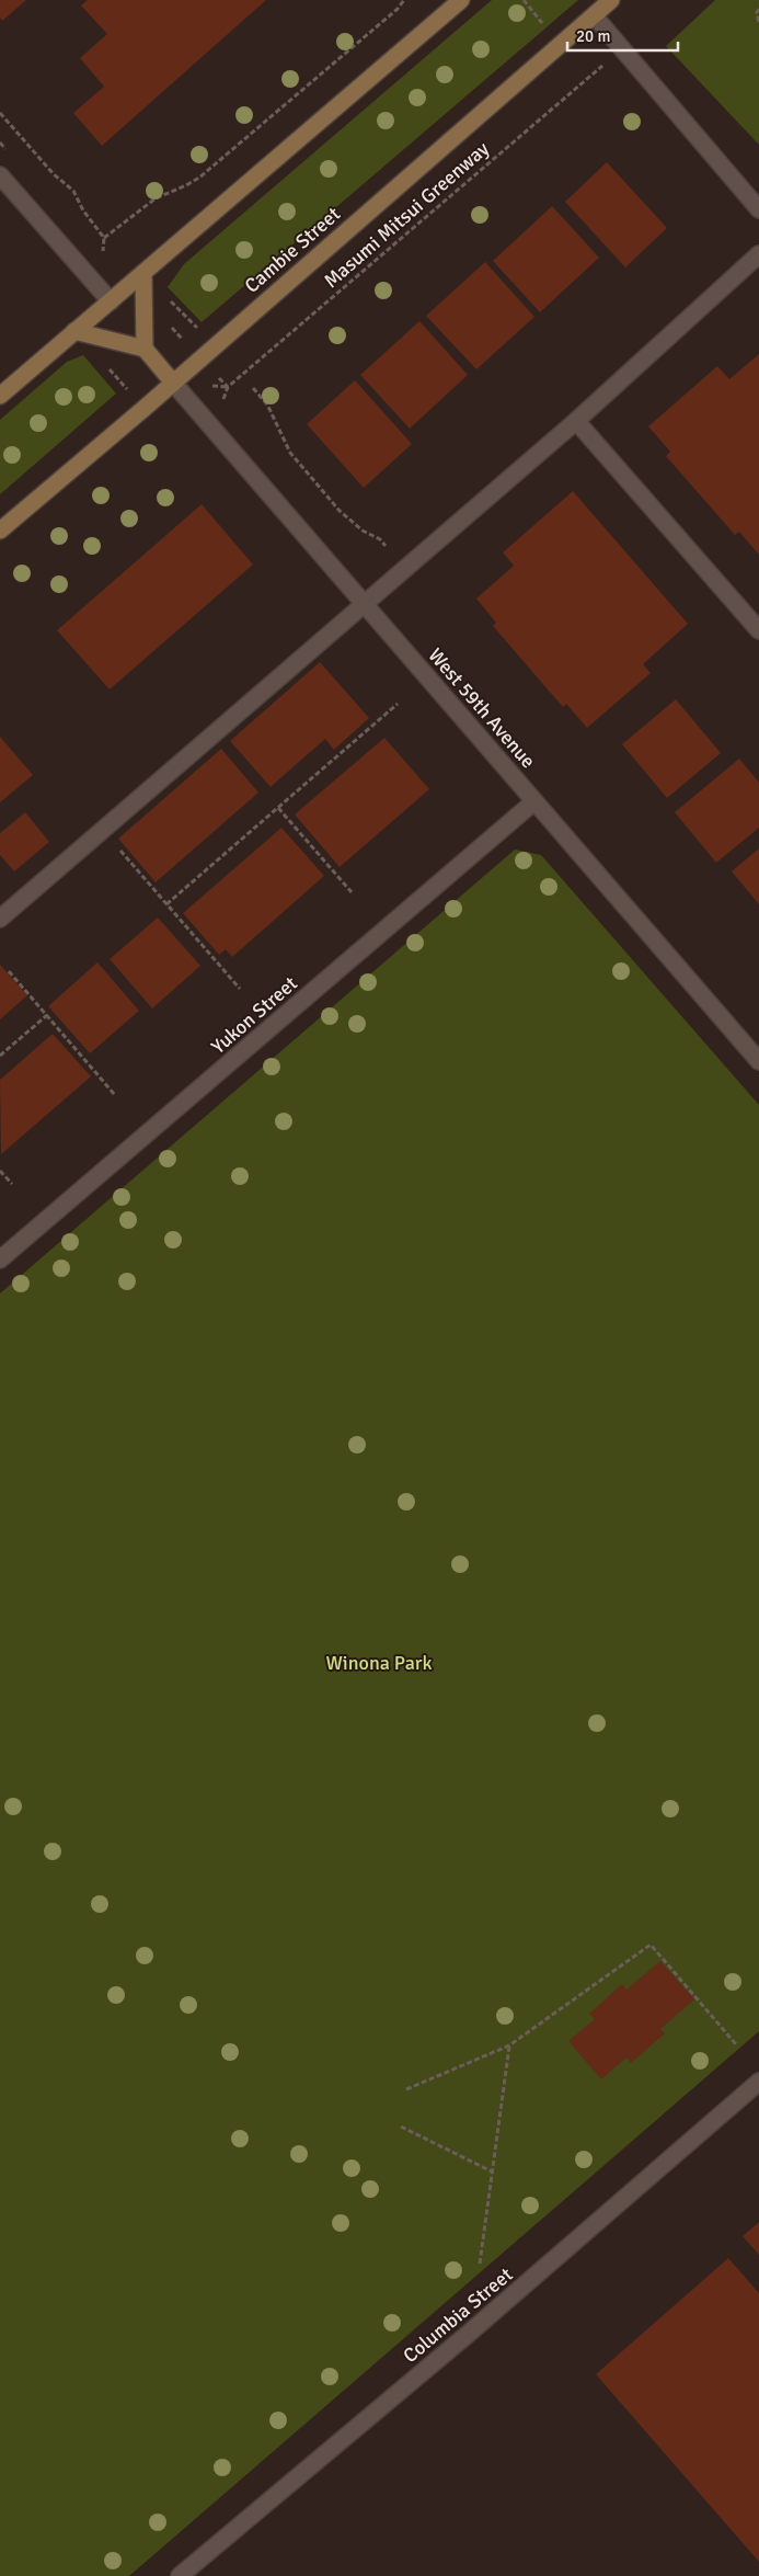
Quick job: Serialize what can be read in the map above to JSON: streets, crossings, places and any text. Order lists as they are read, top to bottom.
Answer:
{
  "streets": {
    "main road": ["Cambie Street"],
    "street": ["West 59th Avenue", "Yukon Street", "Columbia Street"],
    "path": ["Masumi Mitsui Greenway"]
  },
  "crossings": [
    ["Cambie Street", "West 59th Avenue"],
    ["West 59th Avenue", "Yukon Street"]
  ],
  "parks": ["Winona Park"],
  "scale_bar": "20 m"
}
